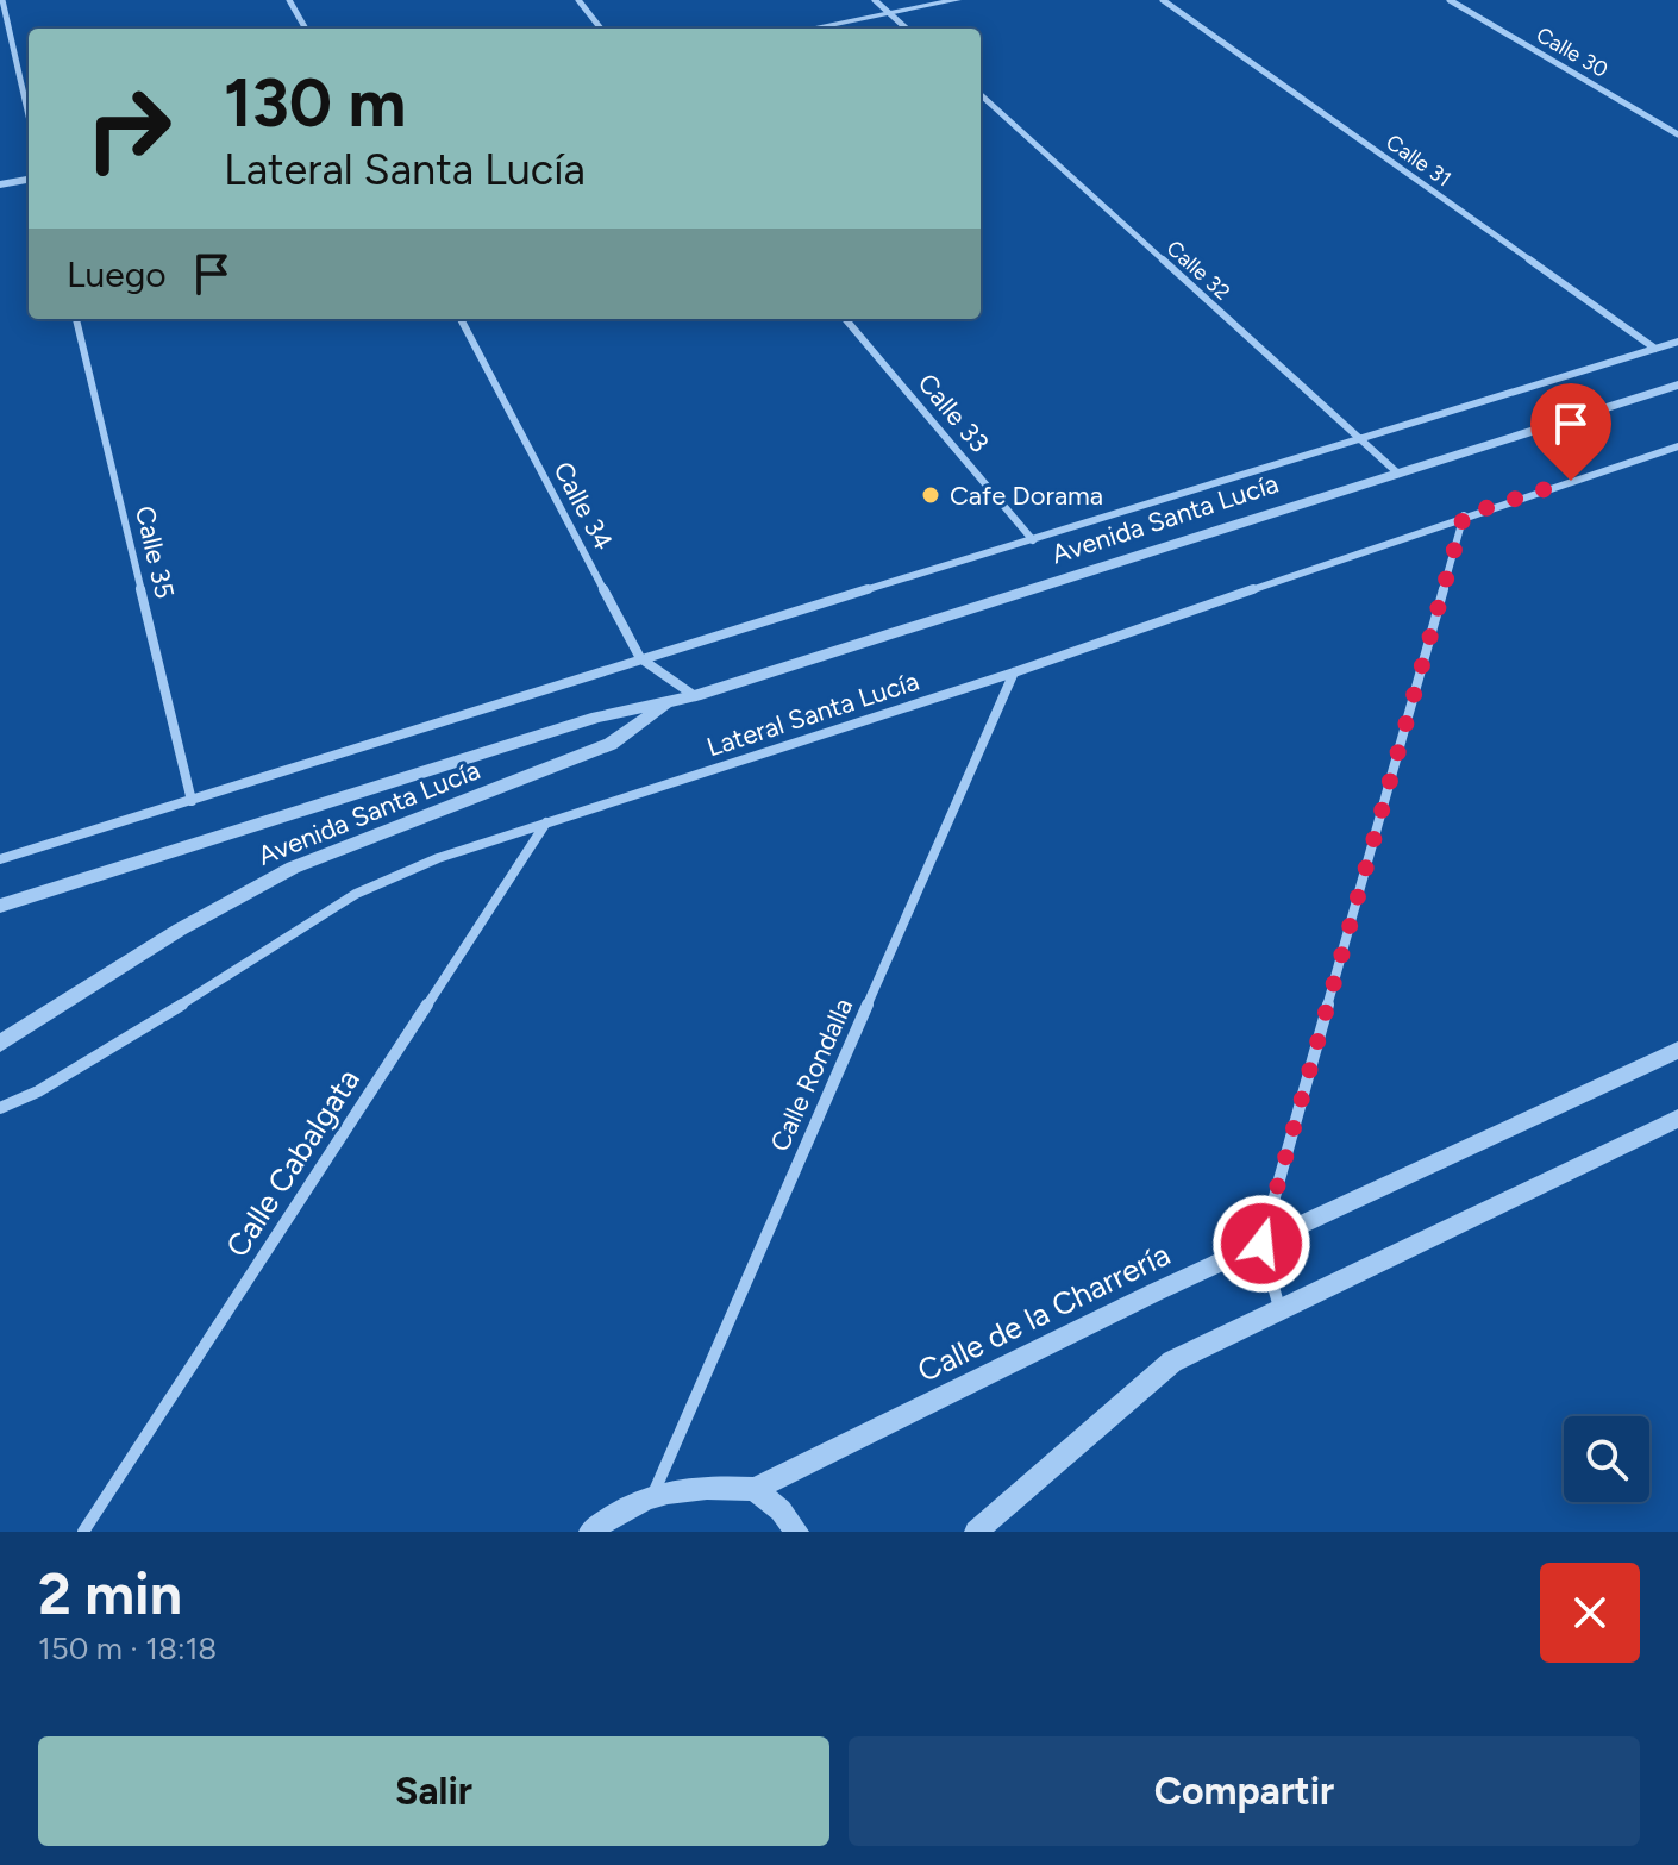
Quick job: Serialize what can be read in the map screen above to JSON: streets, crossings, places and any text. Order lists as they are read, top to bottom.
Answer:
{
  "streets": {
    "street": [
      "Calle 30",
      "Calle 31",
      "Calle 32",
      "Calle 33",
      "Calle 34",
      "Avenida Santa Lucía",
      "Calle 35",
      "Lateral Santa Lucía",
      "Calle Rondalla",
      "Calle Cabalgata",
      "Calle de la Charrería"
    ]
  },
  "crossings": [
    ["Calle 32", "Avenida Santa Lucía"],
    ["Calle 34", "Avenida Santa Lucía"],
    ["Lateral Santa Lucía", "Calle Rondalla"],
    ["Lateral Santa Lucía", "Calle Cabalgata"],
    ["Calle Rondalla", "Calle de la Charrería"]
  ],
  "places": ["Cafe Dorama"],
  "page": {
    "turn": ["130 m", "Lateral Santa Lucía"],
    "then": "Luego",
    "heading": ["2 min", "150 m · 18:18"],
    "buttons": ["Salir", "Compartir"]
  }
}
